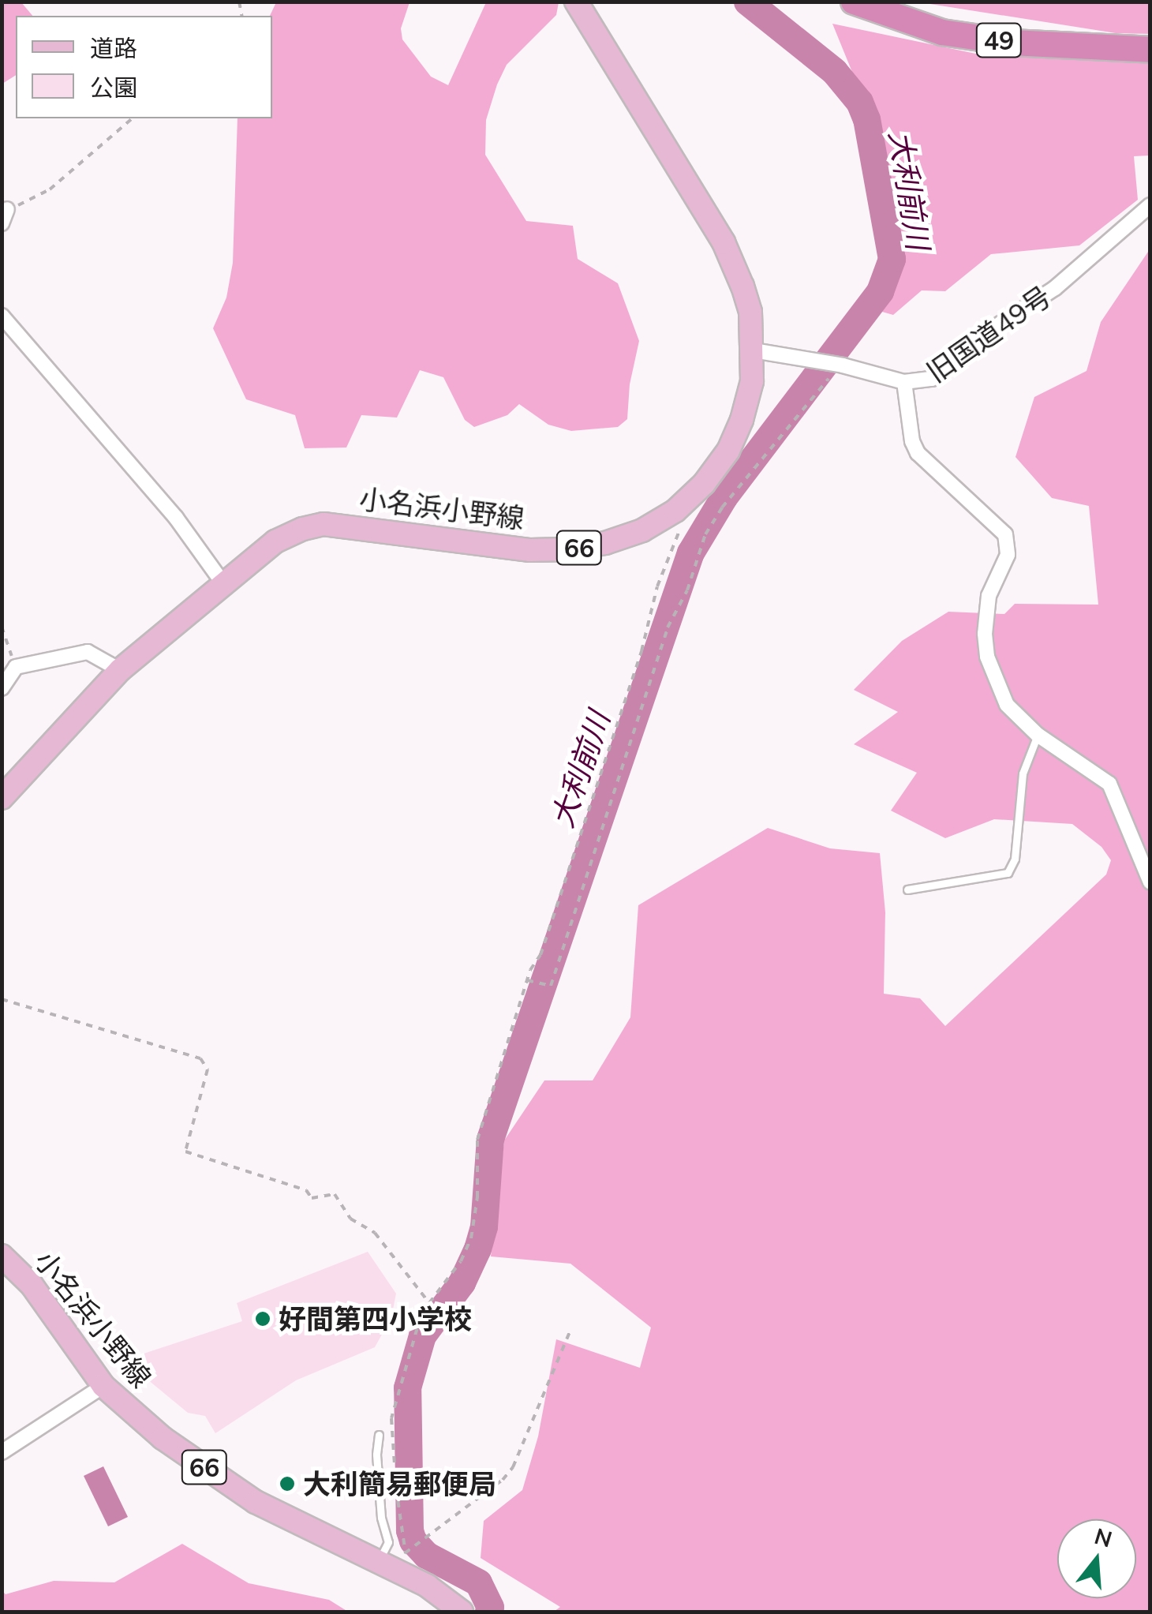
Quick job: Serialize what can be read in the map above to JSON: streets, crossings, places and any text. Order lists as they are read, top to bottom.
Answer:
{
  "streets": {
    "highway": ["49"],
    "main road": ["小名浜小野線", "66"],
    "street": ["旧国道49号"]
  },
  "crossings": [
    ["旧国道49号", "小名浜小野線"]
  ],
  "water": ["大利前川"],
  "places": ["好間第四小学校", "大利簡易郵便局"],
  "legend": ["道路", "公園"],
  "north": "top"
}
